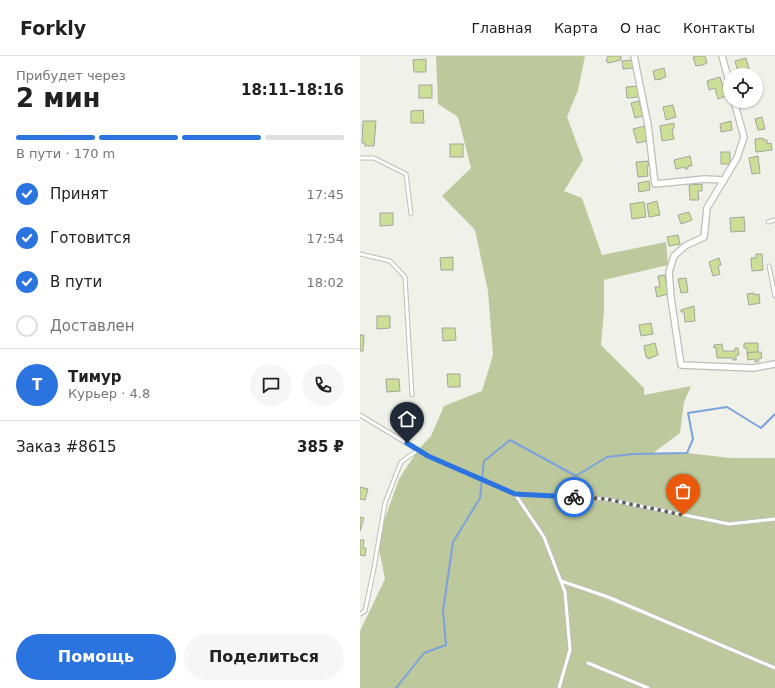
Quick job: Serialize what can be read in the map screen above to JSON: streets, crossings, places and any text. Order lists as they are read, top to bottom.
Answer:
{
  "page": {
    "header": "Forkly",
    "nav": [
      "Главная",
      "Карта",
      "О нас",
      "Контакты"
    ],
    "heading": ["2 мин", "Прибудет через", "18:11–18:16"],
    "panel": [
      "Тимур",
      "Курьер · 4.8",
      "Заказ #8615",
      "385 ₽"
    ],
    "bar": "В пути · 170 m",
    "list": [
      ["Принят", "17:45"],
      ["Готовится", "17:54"],
      ["В пути", "18:02"],
      "Доставлен"
    ],
    "round": "Т",
    "buttons": ["Помощь", "Поделиться"]
  }
}
